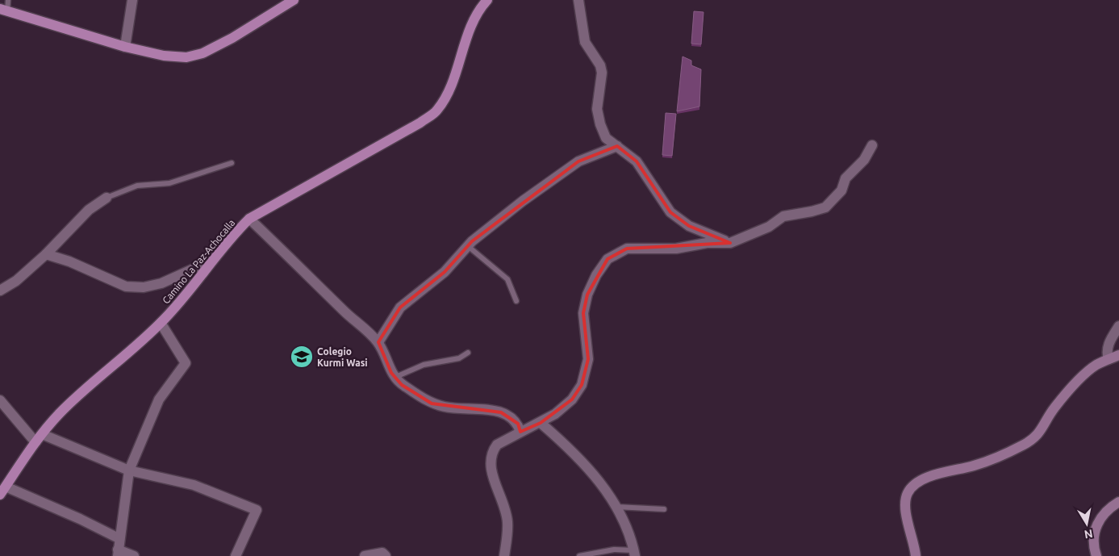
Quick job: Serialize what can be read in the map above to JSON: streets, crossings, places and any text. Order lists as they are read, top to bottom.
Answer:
{
  "streets": {
    "main road": ["Camino La Paz-Achocalla"]
  },
  "places": {
    "school or university": ["Colegio Kurmi Wasi"]
  },
  "north": "bottom"
}
